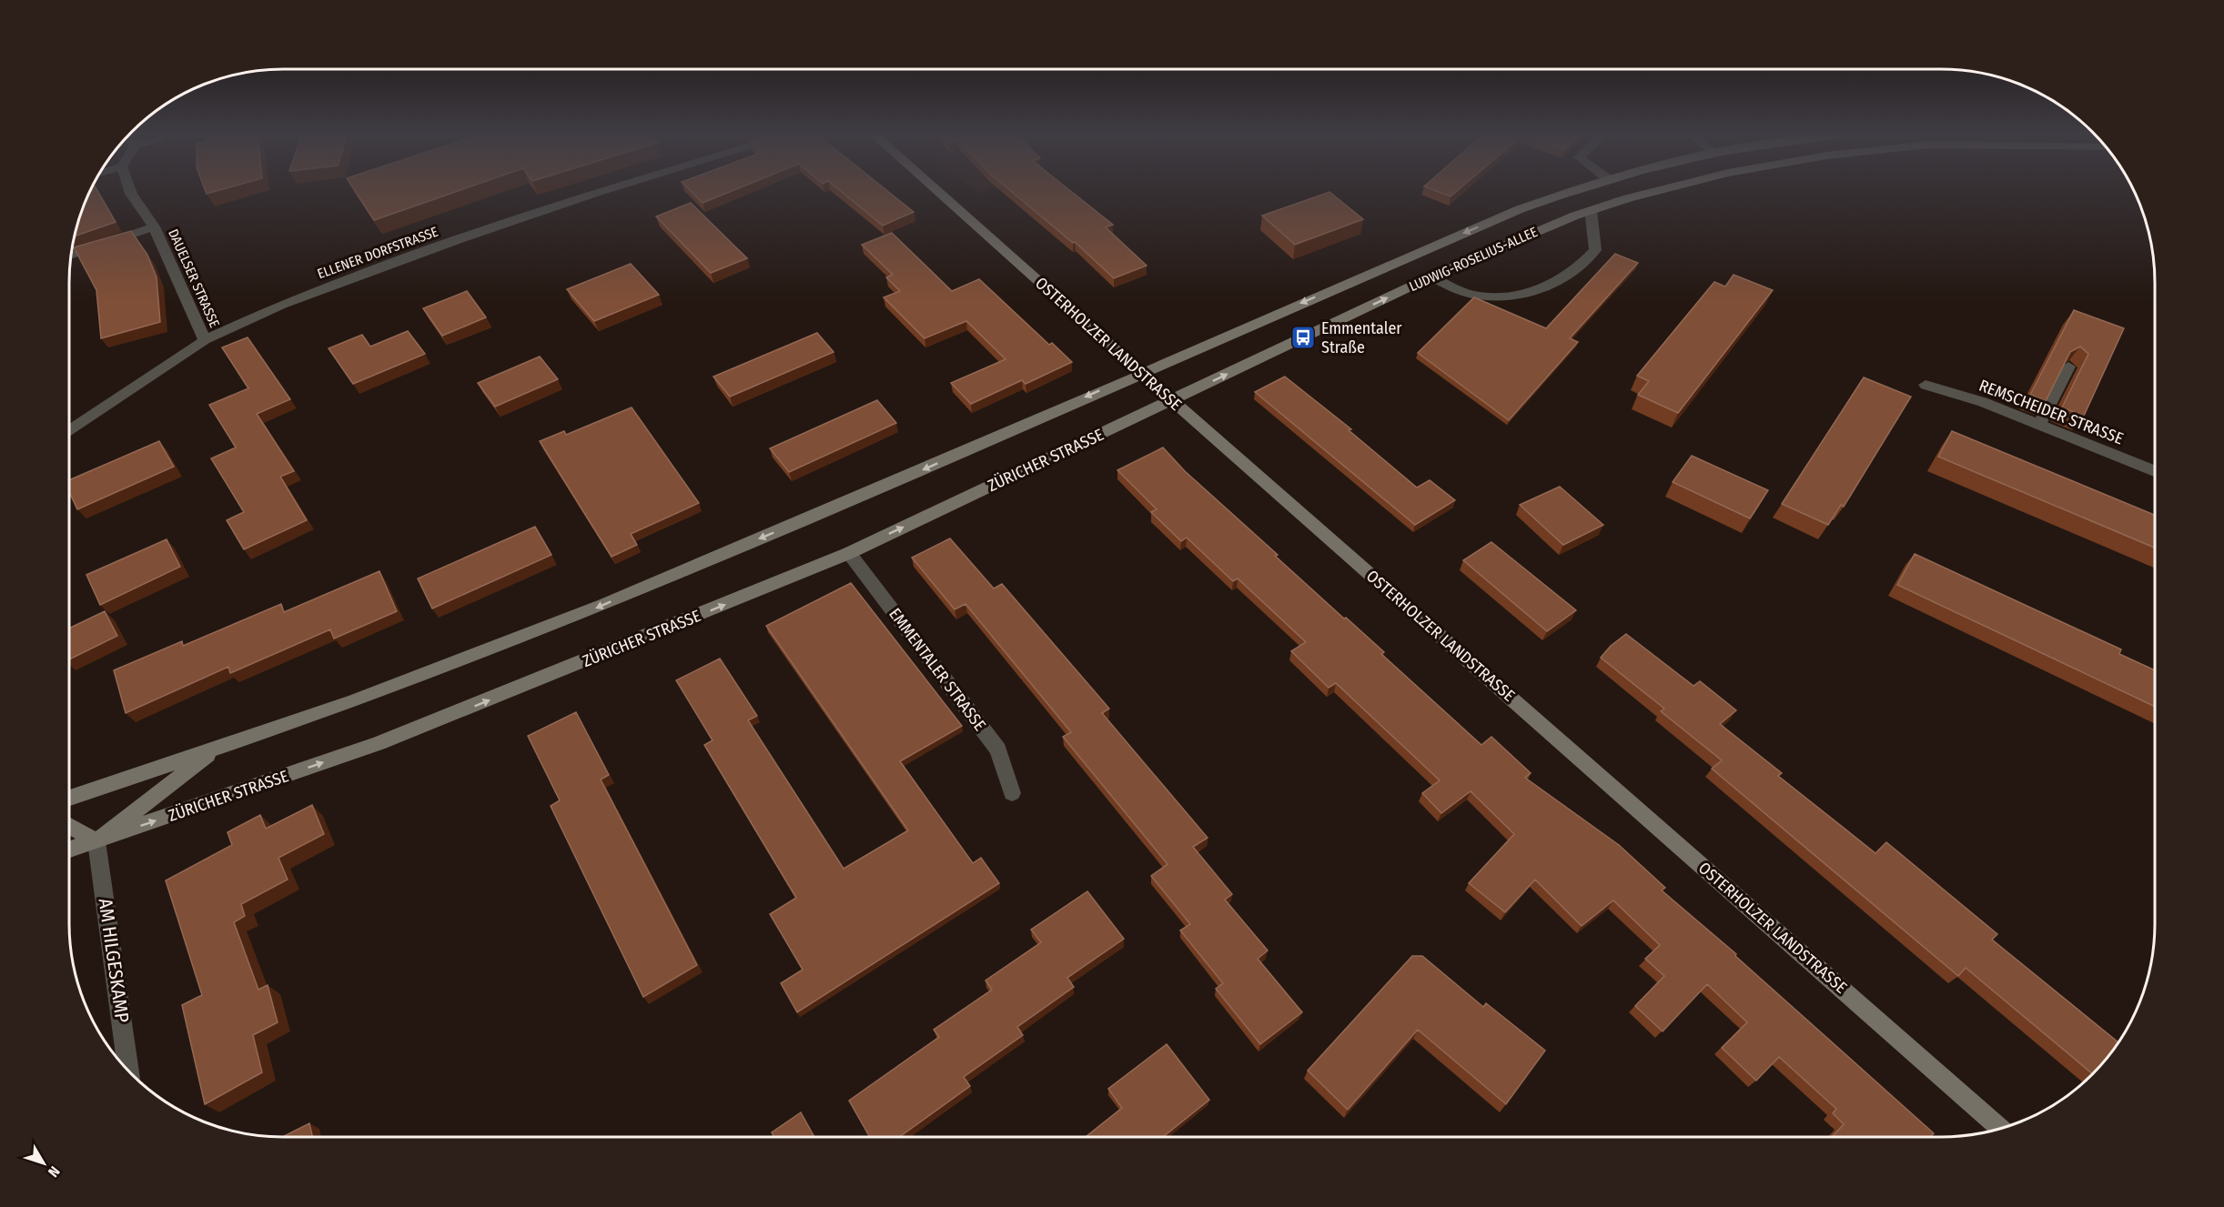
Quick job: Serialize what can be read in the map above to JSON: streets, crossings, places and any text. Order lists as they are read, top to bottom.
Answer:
{
  "streets": {
    "main road": ["LUDWIG-ROSELIUS-ALLEE", "OSTERHOLZER LANDSTRASSE", "ZÜRICHER STRASSE"],
    "street": [
      "ELLENER DORFSTRASSE",
      "DAUELSER STRASSE",
      "REMSCHEIDER STRASSE",
      "EMMENTALER STRASSE",
      "AM HILGESKAMP"
    ]
  },
  "crossings": [
    ["ELLENER DORFSTRASSE", "DAUELSER STRASSE"],
    ["LUDWIG-ROSELIUS-ALLEE", "OSTERHOLZER LANDSTRASSE"],
    ["LUDWIG-ROSELIUS-ALLEE", "ZÜRICHER STRASSE"],
    ["OSTERHOLZER LANDSTRASSE", "ZÜRICHER STRASSE"],
    ["ZÜRICHER STRASSE", "EMMENTALER STRASSE"],
    ["ZÜRICHER STRASSE", "AM HILGESKAMP"]
  ],
  "places": {
    "bus stop": ["Emmentaler Straße"]
  },
  "north": "bottom right"
}
